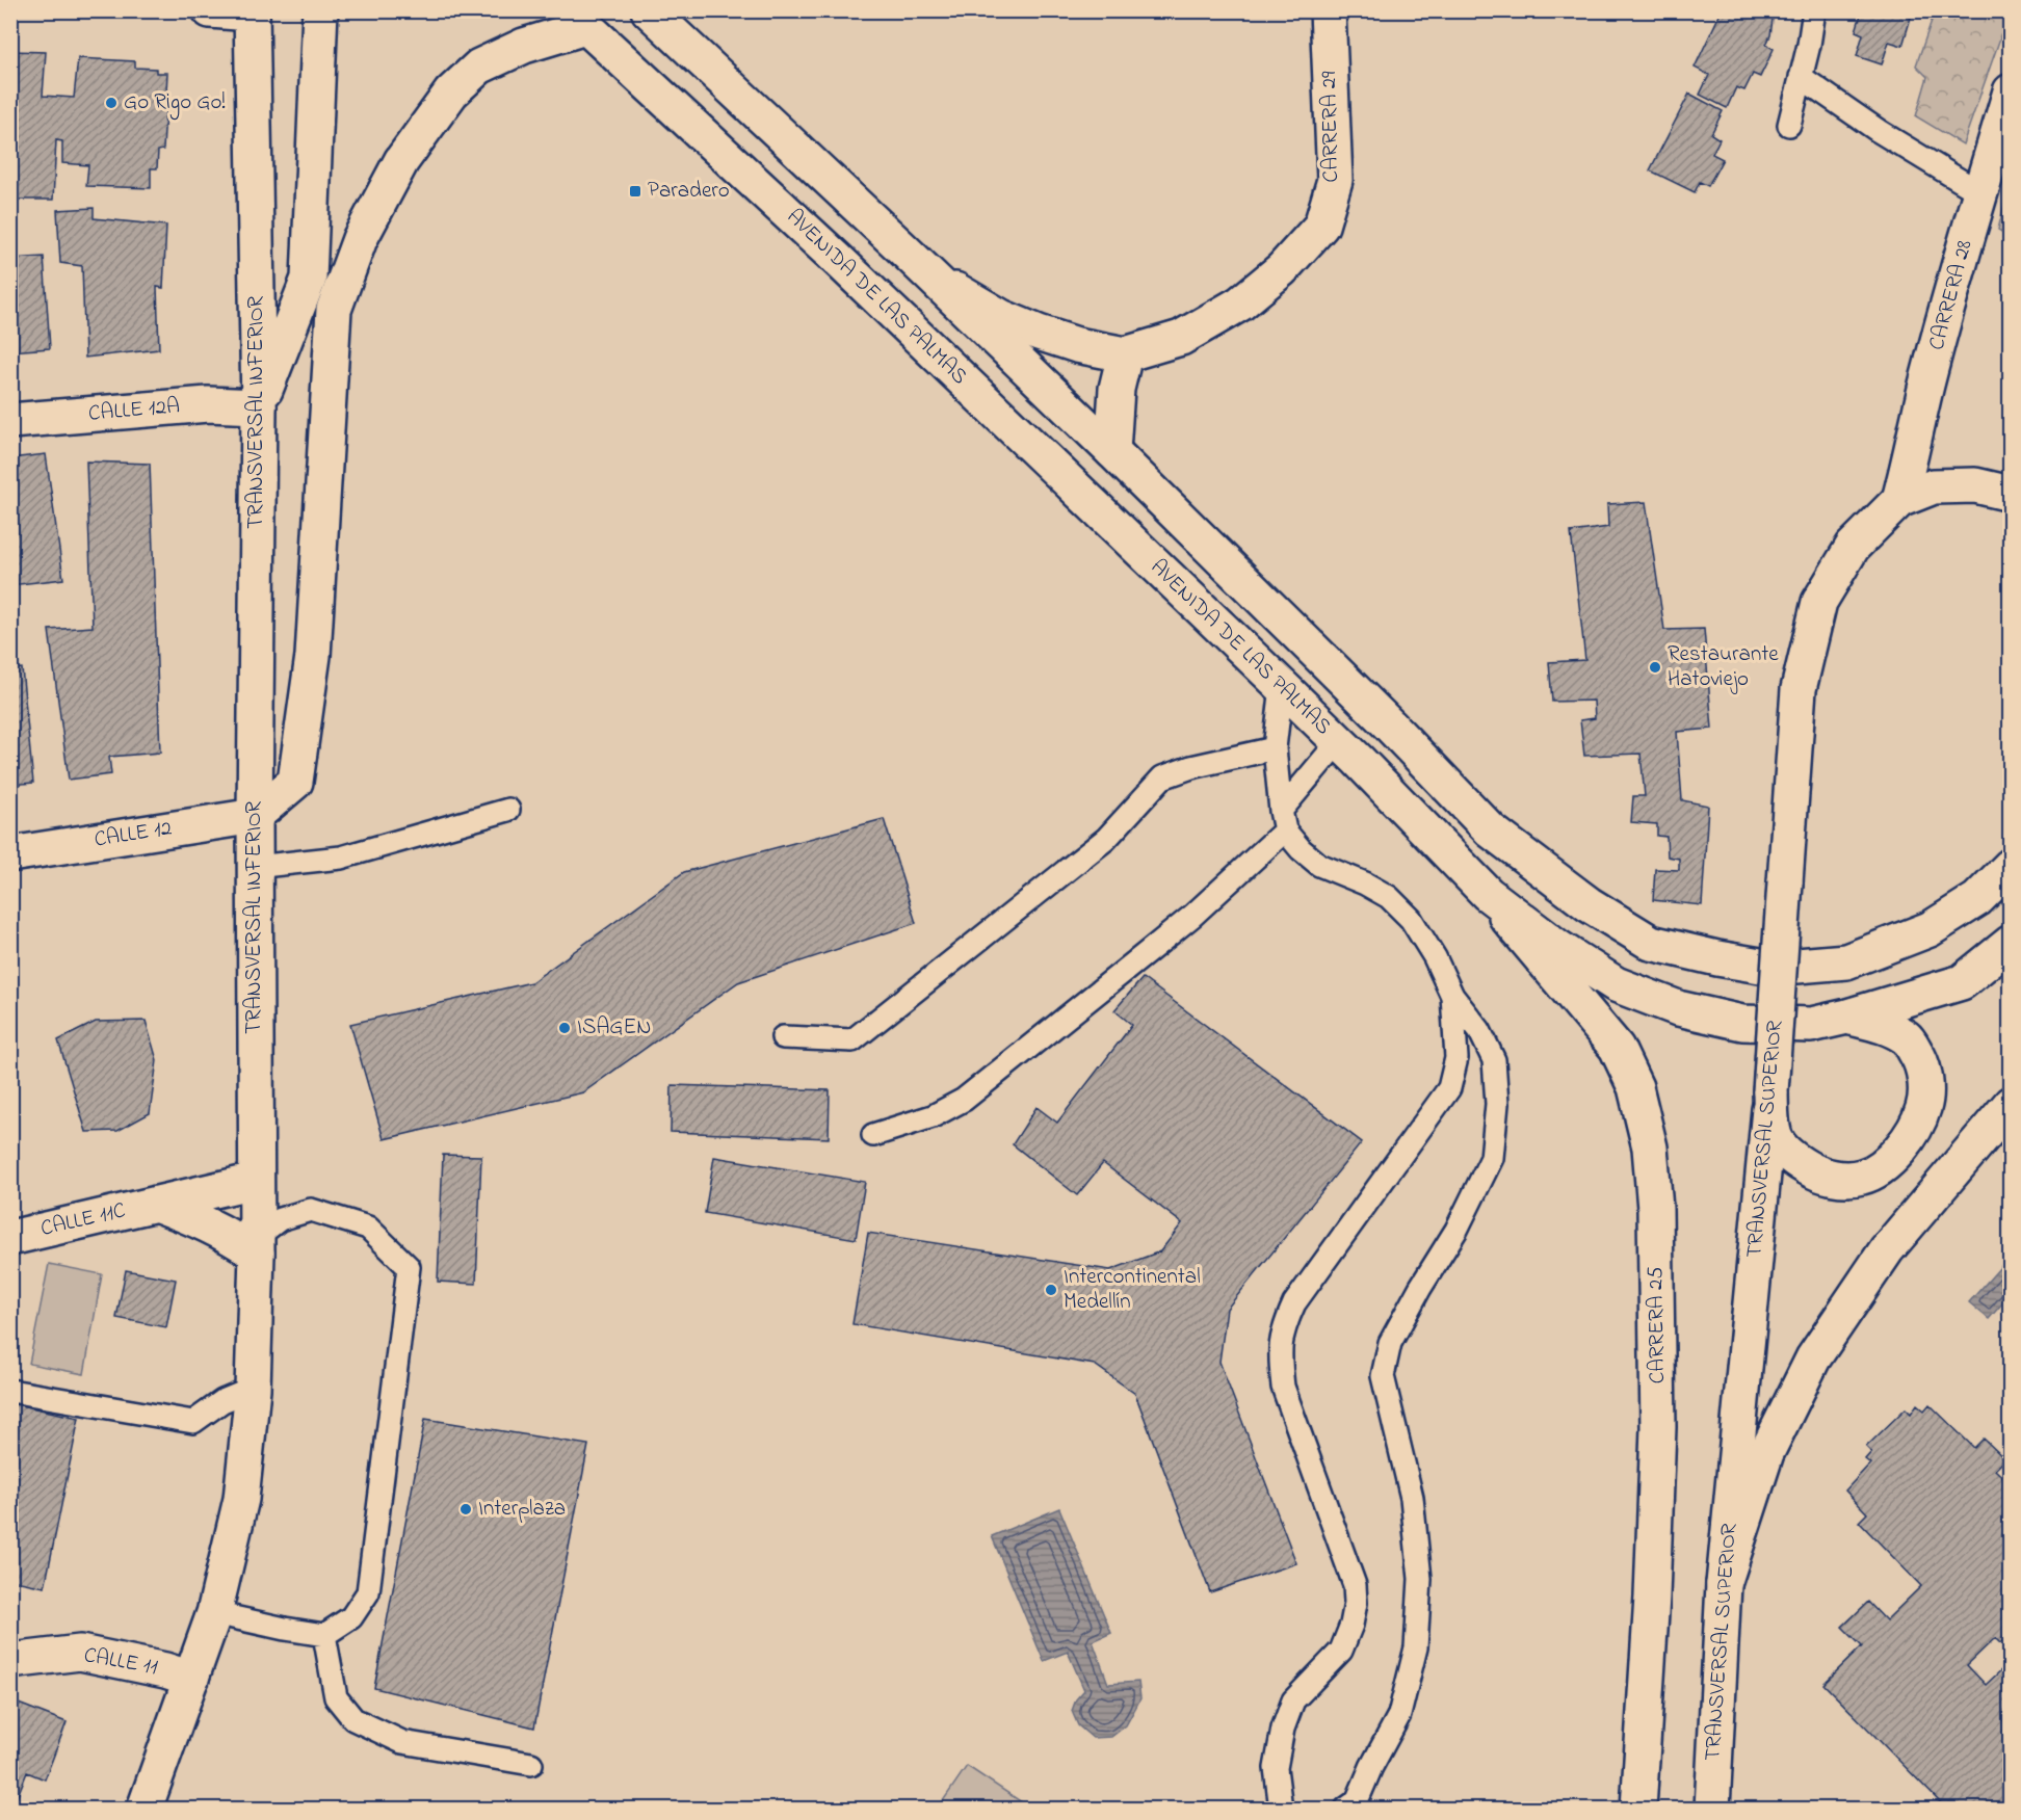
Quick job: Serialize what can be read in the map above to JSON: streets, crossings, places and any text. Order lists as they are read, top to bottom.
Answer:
{
  "streets": {
    "main road": [
      "CARRERA 29",
      "CARRERA 28",
      "AVENIDA DE LAS PALMAS",
      "CALLE 12A",
      "TRANSVERSAL INFERIOR",
      "CALLE 12",
      "TRANSVERSAL SUPERIOR",
      "CALLE 11C",
      "CARRERA 25",
      "CALLE 11"
    ]
  },
  "crossings": [
    ["CARRERA 28", "TRANSVERSAL SUPERIOR"],
    ["AVENIDA DE LAS PALMAS", "CARRERA 25"],
    ["CALLE 12A", "TRANSVERSAL INFERIOR"],
    ["TRANSVERSAL INFERIOR", "CALLE 12"],
    ["TRANSVERSAL INFERIOR", "CALLE 11C"],
    ["TRANSVERSAL INFERIOR", "CALLE 11"]
  ],
  "places": {
    "other": [
      "Go Rigo Go!",
      "Restaurante Hatoviejo",
      "ISAGEN",
      "Intercontinental Medellín",
      "Interplaza"
    ],
    "transit": ["Paradero"]
  }
}
